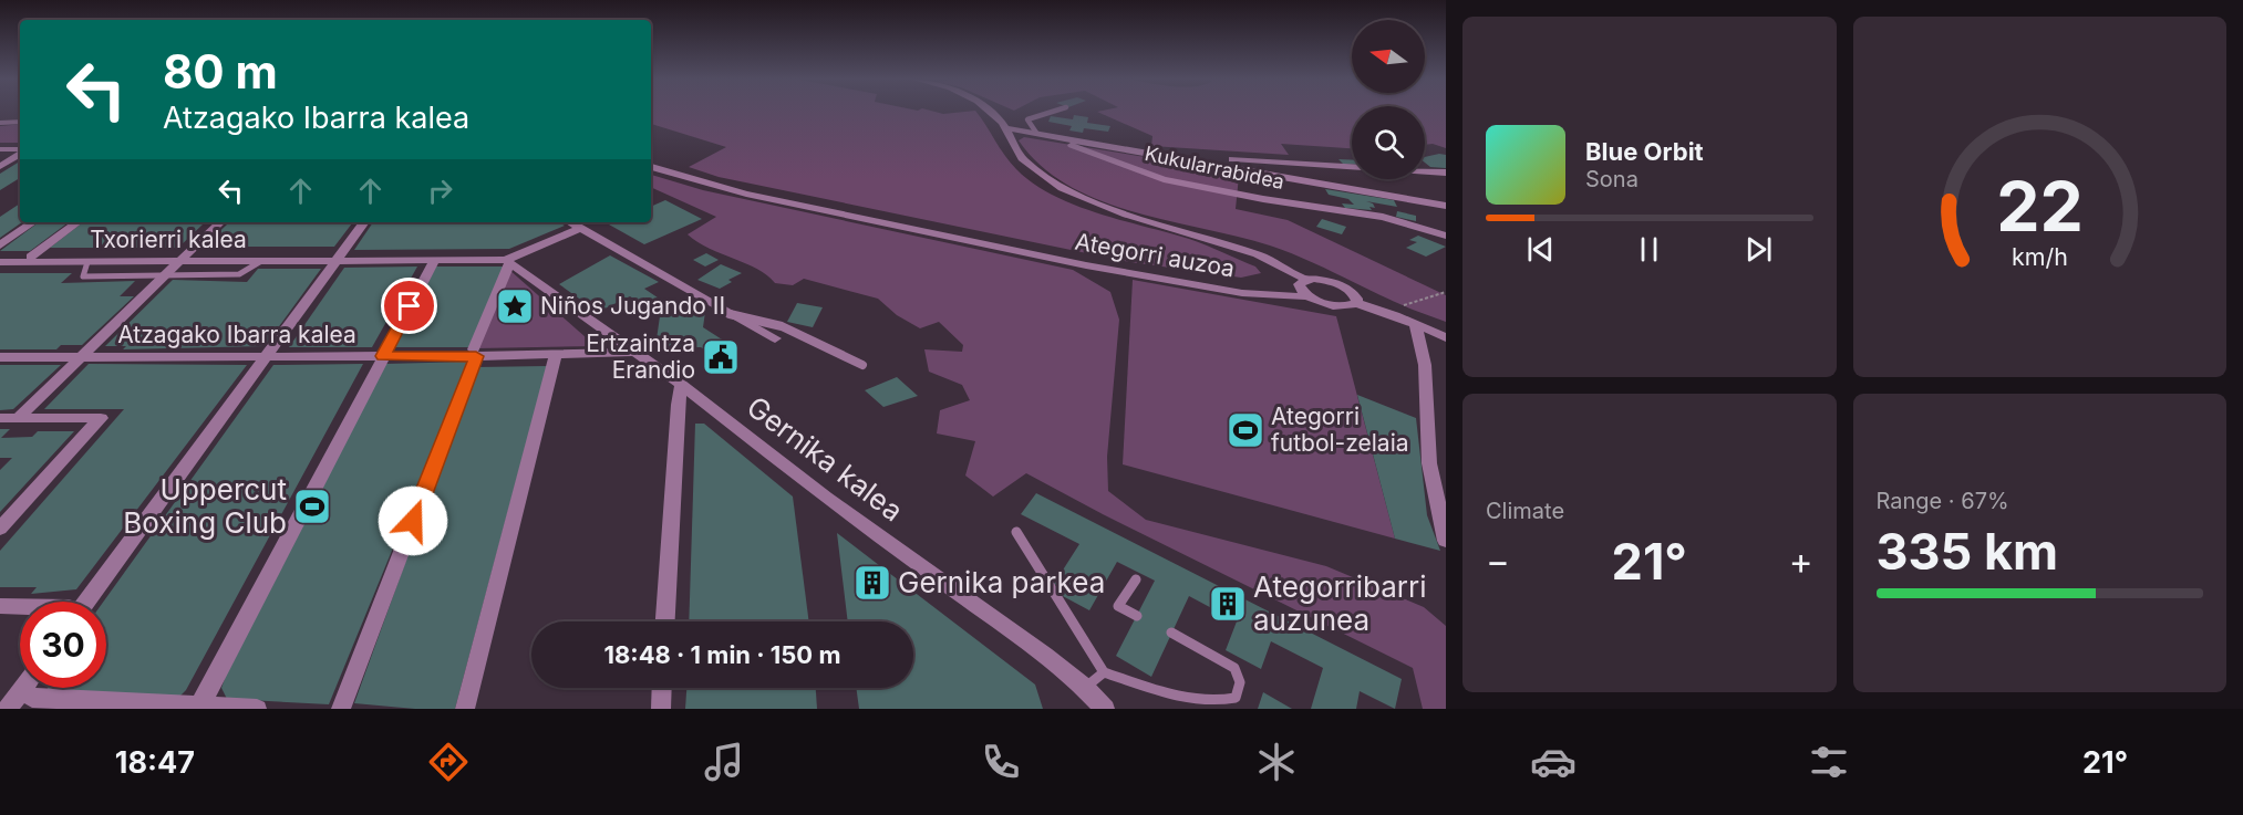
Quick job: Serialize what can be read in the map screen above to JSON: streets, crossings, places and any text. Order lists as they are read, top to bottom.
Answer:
{
  "streets": {
    "street": [
      "Kukularrabidea",
      "Txorierri kalea",
      "Ategorri auzoa",
      "Atzagako Ibarra kalea",
      "Gernika kalea"
    ]
  },
  "crossings": [
    ["Txorierri kalea", "Gernika kalea"],
    ["Atzagako Ibarra kalea", "Gernika kalea"]
  ],
  "places": {
    "place": ["Niños Jugando II"],
    "public building": ["Ertzaintza Erandio"],
    "sports": ["Ategorri futbol-zelaia", "Uppercut Boxing Club"],
    "building": ["Gernika parkea", "Ategorribarri auzunea"]
  },
  "north": "left",
  "page": {
    "turn": ["80 m", "Atzagako Ibarra kalea"],
    "song": ["Blue Orbit", "Sona"],
    "tile": [
      "Climate",
      ["Range · 67%", "335 km"]
    ],
    "heat": ["−", "21°", "+"],
    "limit": "30",
    "trip": "18:48 · 1 min · 150 m",
    "tabs": ["18:47", "21°"],
    "gauge": ["22", "km/h"]
  }
}
